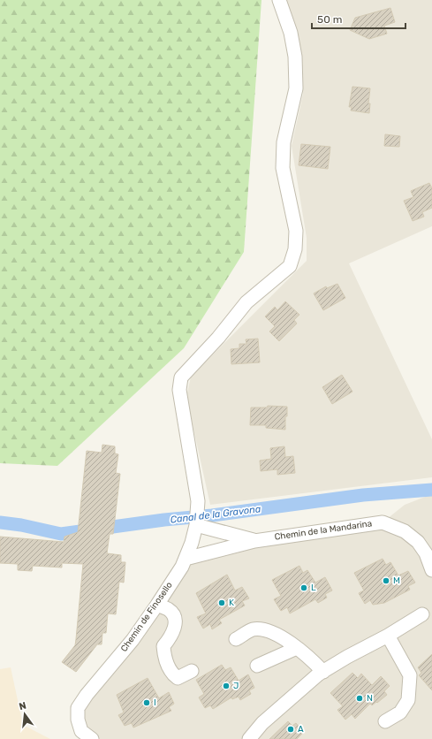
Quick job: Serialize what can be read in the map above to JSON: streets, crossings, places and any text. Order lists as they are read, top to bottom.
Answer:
{
  "streets": {
    "street": ["Chemin de la Mandarina", "Chemin de Finosello"]
  },
  "crossings": [
    ["Chemin de la Mandarina", "Chemin de Finosello"]
  ],
  "water": ["Canal de la Gravona"],
  "places": [
    "M",
    "L",
    "K",
    "J",
    "N",
    "I",
    "A"
  ],
  "scale_bar": "50 m",
  "north": "top"
}
